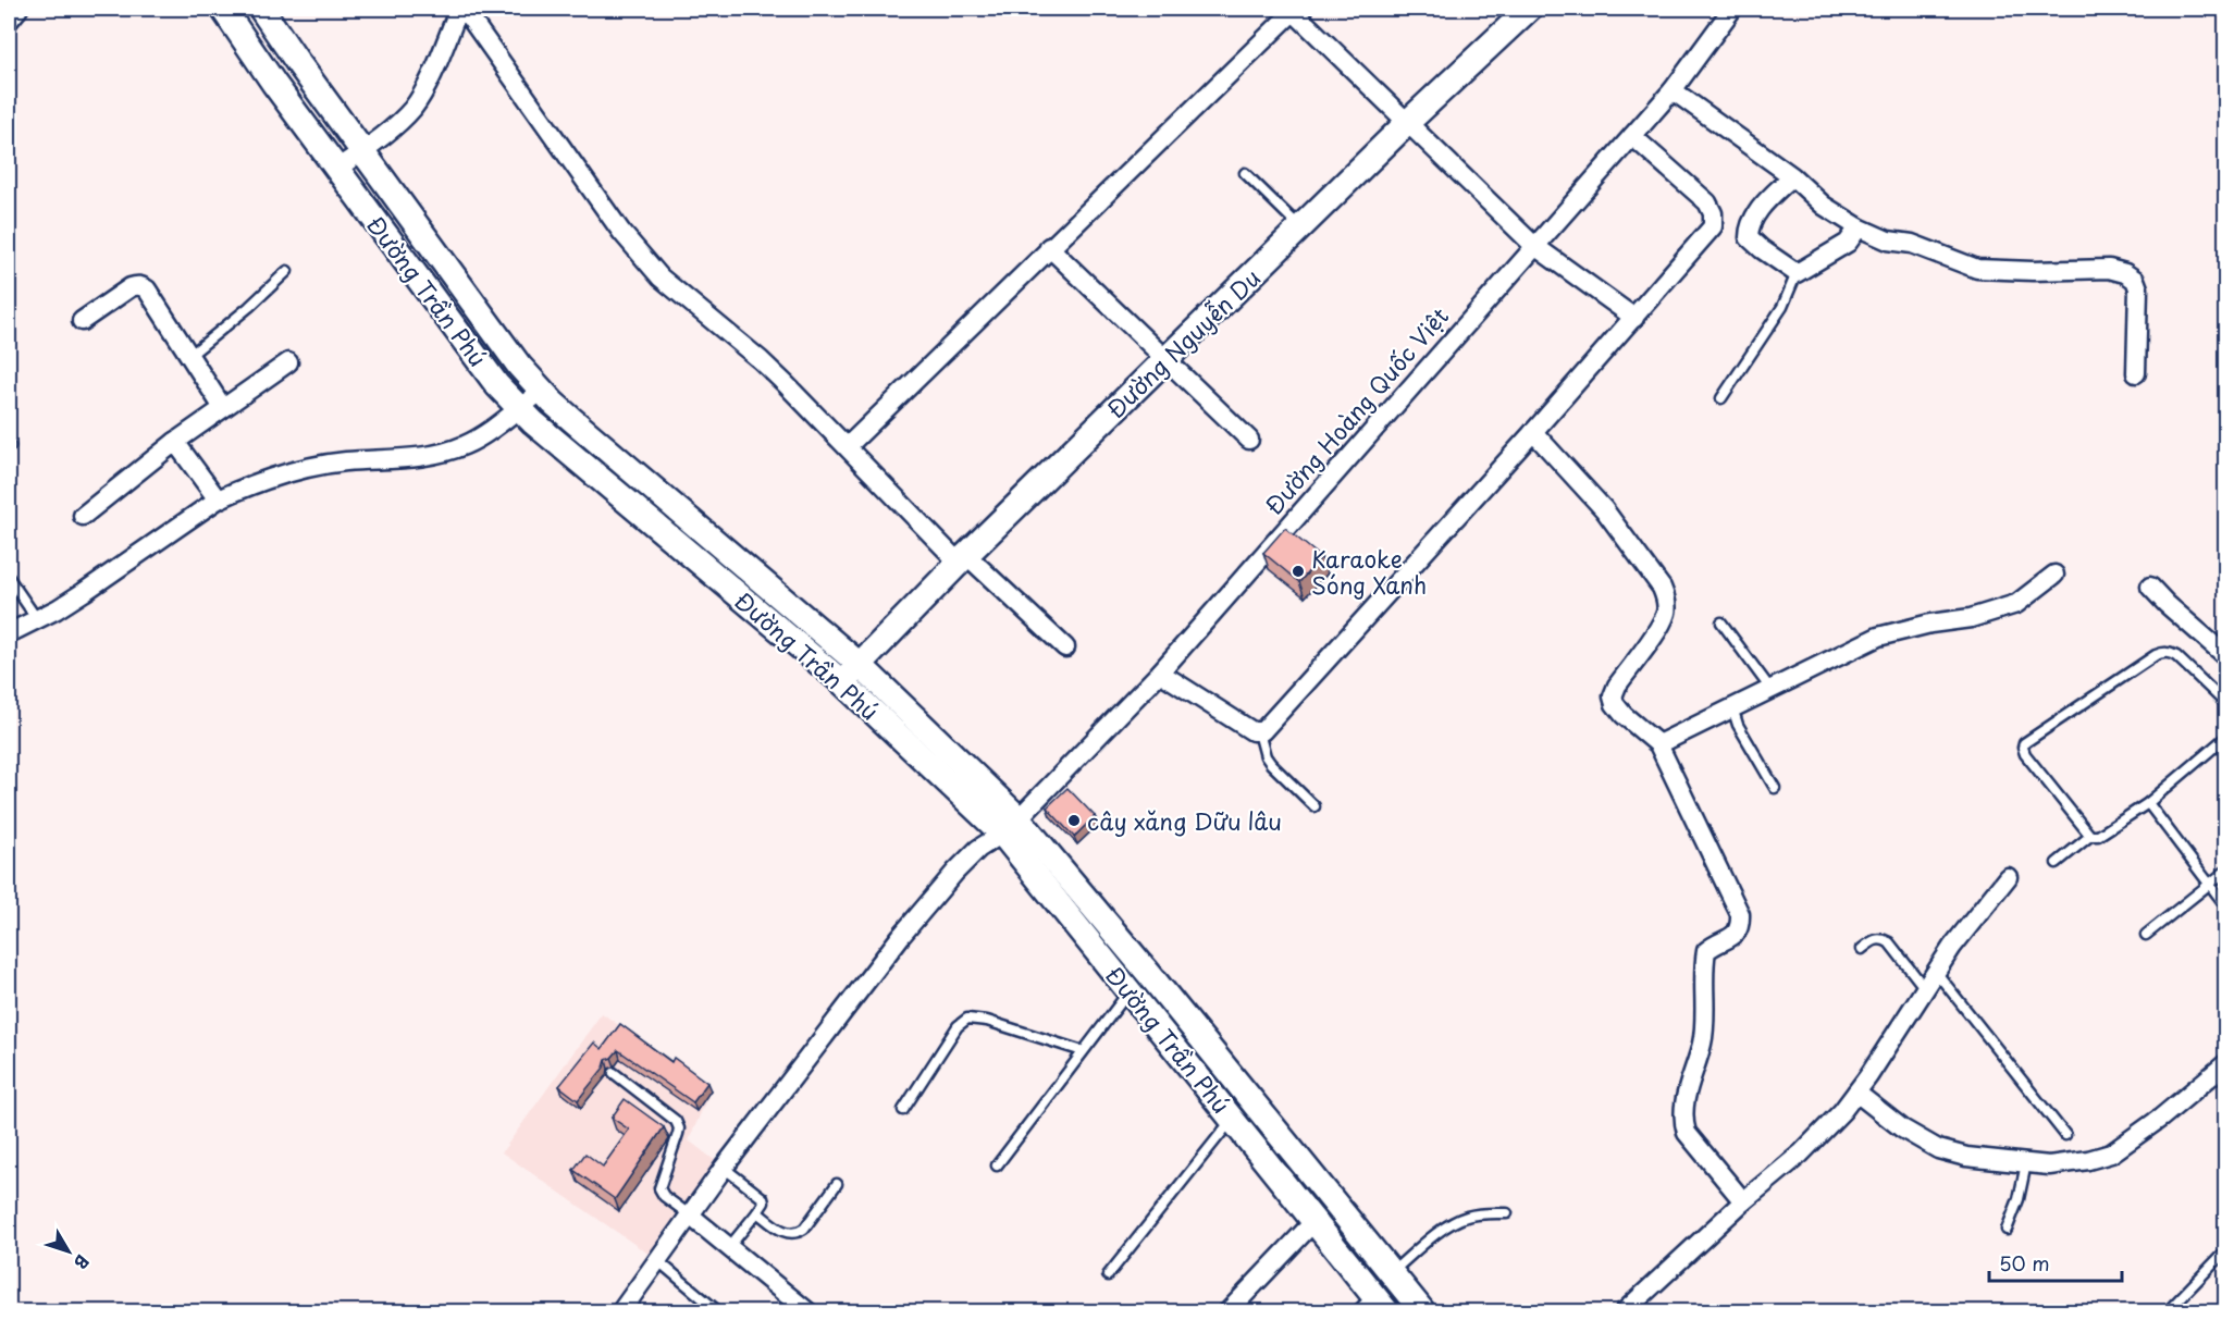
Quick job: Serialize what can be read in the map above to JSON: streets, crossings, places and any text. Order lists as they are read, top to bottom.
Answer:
{
  "streets": {
    "main road": ["Đường Trần Phú", "Đường Nguyễn Du"],
    "street": ["Đường Hoàng Quốc Việt"]
  },
  "crossings": [
    ["Đường Trần Phú", "Đường Nguyễn Du"],
    ["Đường Trần Phú", "Đường Hoàng Quốc Việt"]
  ],
  "places": ["Karaoke Sóng Xanh", "cây xăng Dữu lâu"],
  "scale_bar": "50 m",
  "north": "bottom right"
}
